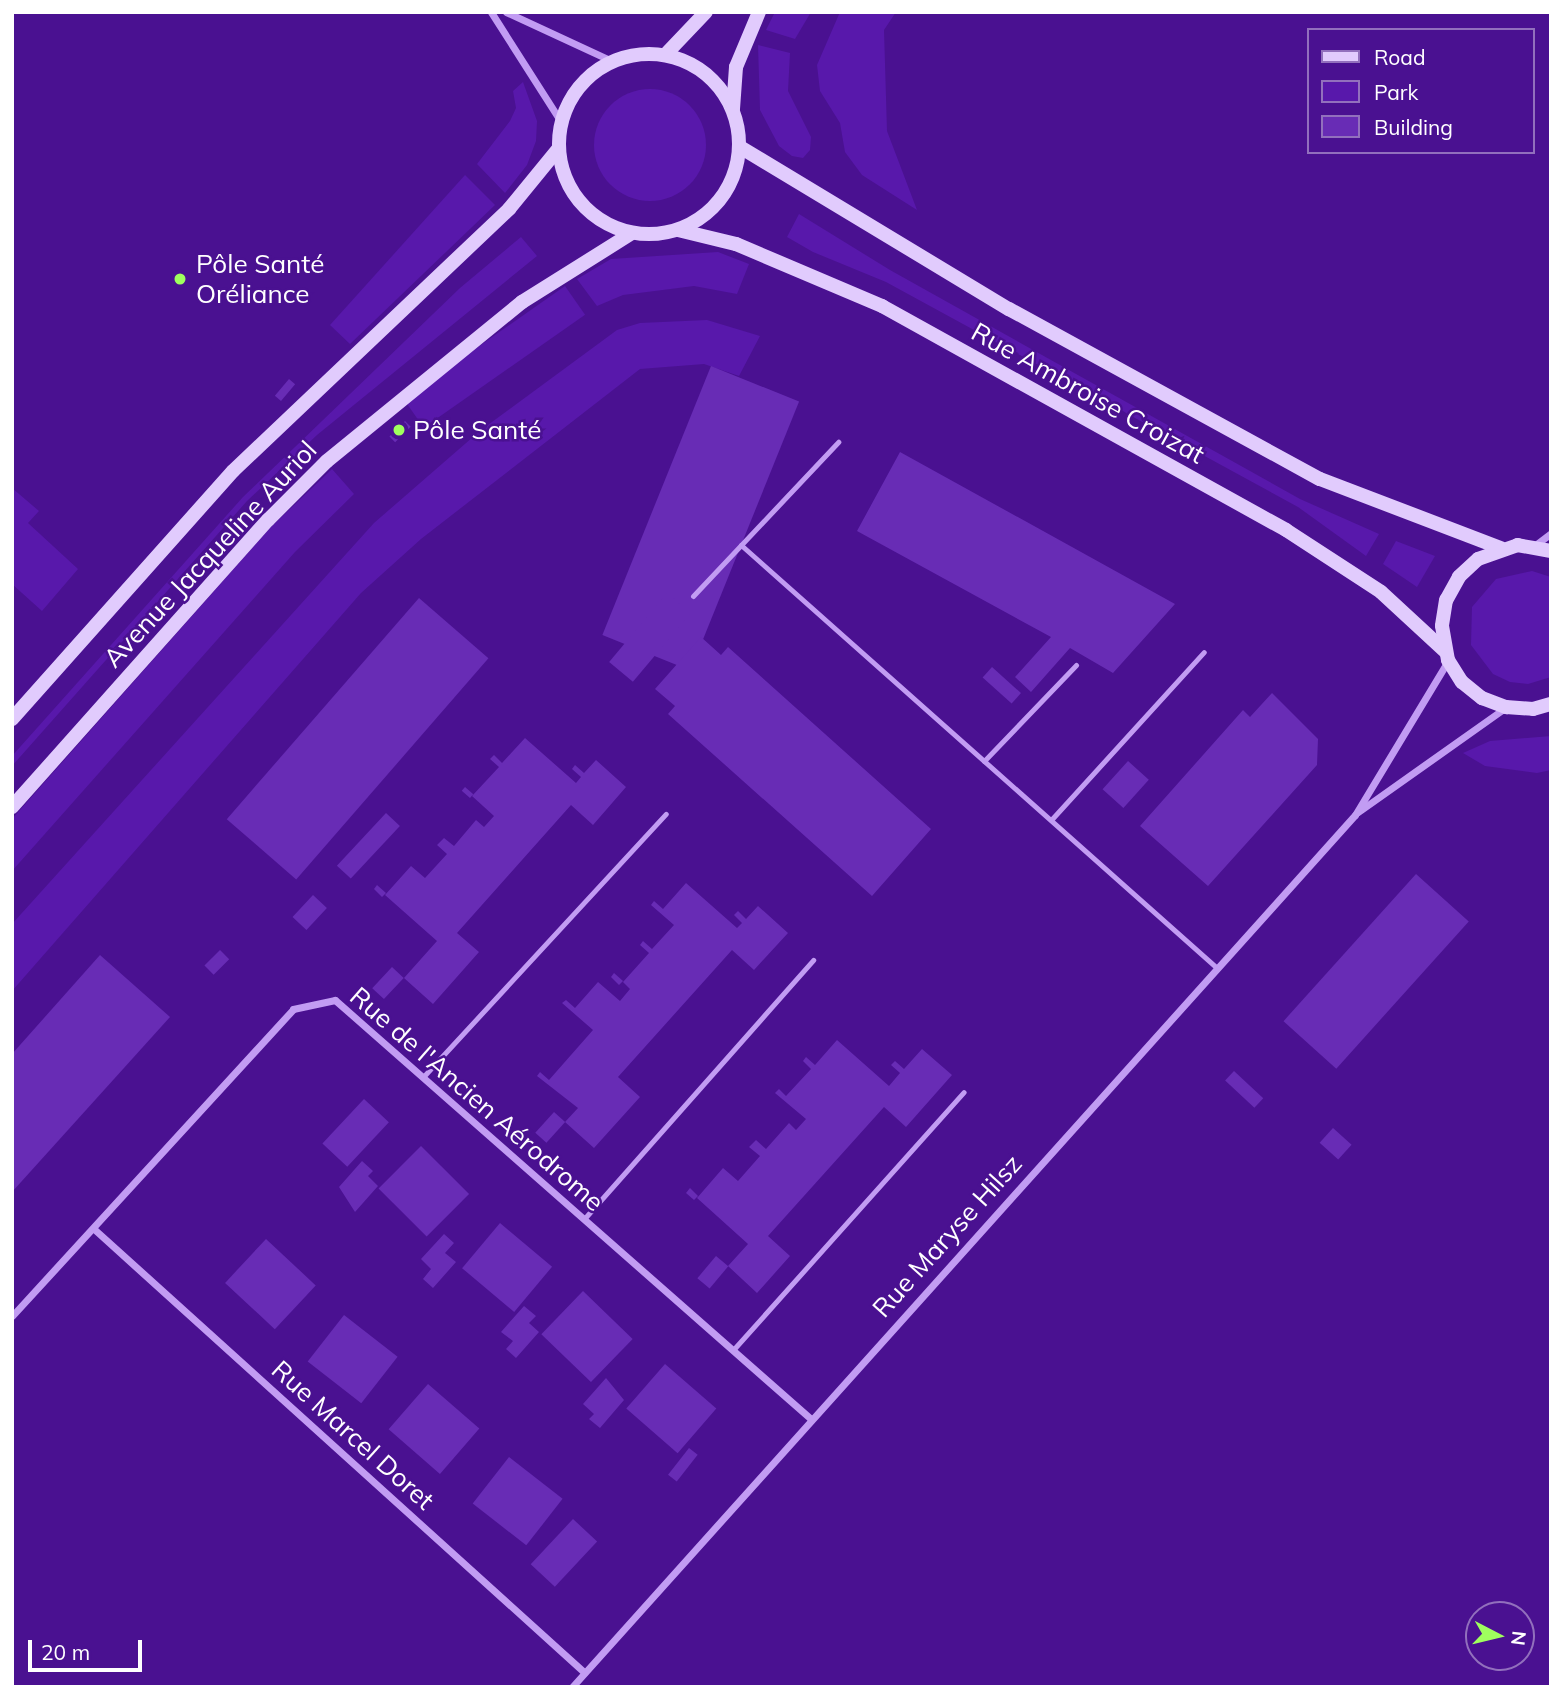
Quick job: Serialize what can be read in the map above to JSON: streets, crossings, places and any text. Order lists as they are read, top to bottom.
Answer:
{
  "streets": {
    "main road": ["Rue Ambroise Croizat", "Avenue Jacqueline Auriol"],
    "street": ["Rue de l'Ancien Aérodrome", "Rue Maryse Hilsz", "Rue Marcel Doret"]
  },
  "crossings": [
    ["Rue Ambroise Croizat", "Avenue Jacqueline Auriol"],
    ["Rue Ambroise Croizat", "Rue Maryse Hilsz"],
    ["Rue de l'Ancien Aérodrome", "Rue Maryse Hilsz"],
    ["Rue de l'Ancien Aérodrome", "Rue Marcel Doret"],
    ["Rue Maryse Hilsz", "Rue Marcel Doret"]
  ],
  "places": ["Pôle Santé Oréliance", "Pôle Santé"],
  "legend": ["Road", "Park", "Building"],
  "scale_bar": "20 m",
  "north": "right"
}
